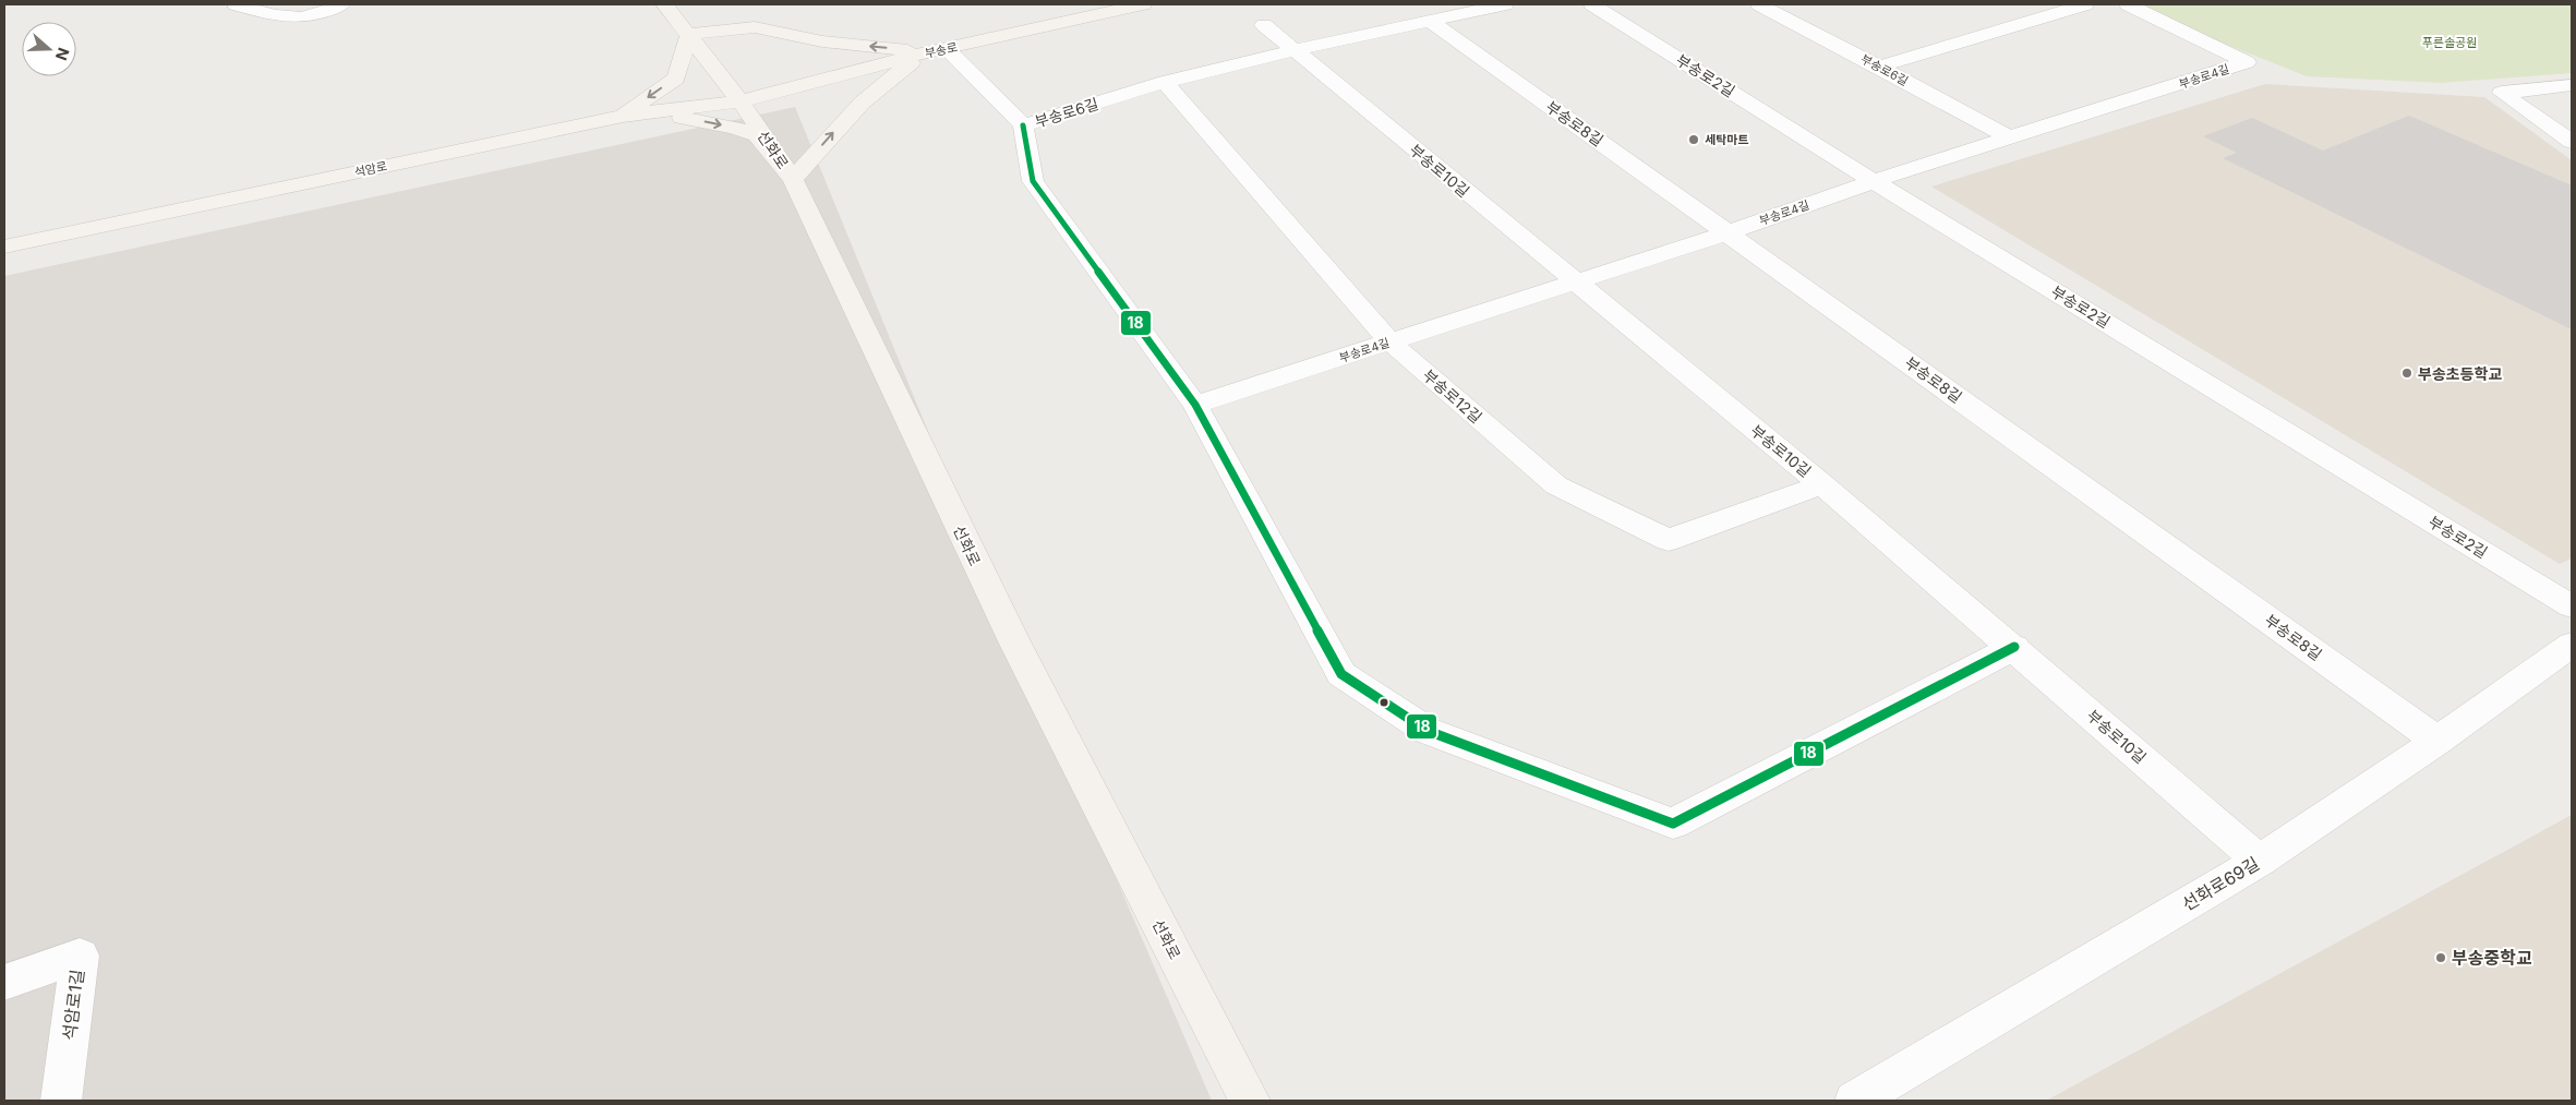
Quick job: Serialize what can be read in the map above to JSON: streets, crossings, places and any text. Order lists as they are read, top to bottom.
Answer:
{
  "streets": {
    "main road": ["부송로", "선화로", "석암로"],
    "street": [
      "부송로6길",
      "부송로2길",
      "부송로4길",
      "부송로8길",
      "부송로10길",
      "부송로12길",
      "선화로69길",
      "석암로1길"
    ]
  },
  "crossings": [
    ["부송로", "선화로"],
    ["부송로", "석암로"],
    ["부송로6길", "부송로4길"],
    ["부송로6길", "부송로8길"],
    ["부송로6길", "부송로10길"],
    ["부송로6길", "부송로12길"],
    ["부송로2길", "부송로4길"],
    ["부송로4길", "부송로8길"],
    ["부송로4길", "부송로10길"],
    ["부송로4길", "부송로12길"],
    ["부송로8길", "선화로69길"],
    ["선화로", "석암로"],
    ["부송로10길", "부송로12길"],
    ["부송로10길", "선화로69길"]
  ],
  "parks": ["푸른솔공원"],
  "places": ["세탁마트", "부송초등학교", "부송중학교"],
  "lines": ["transit line 18"],
  "north": "right"
}
